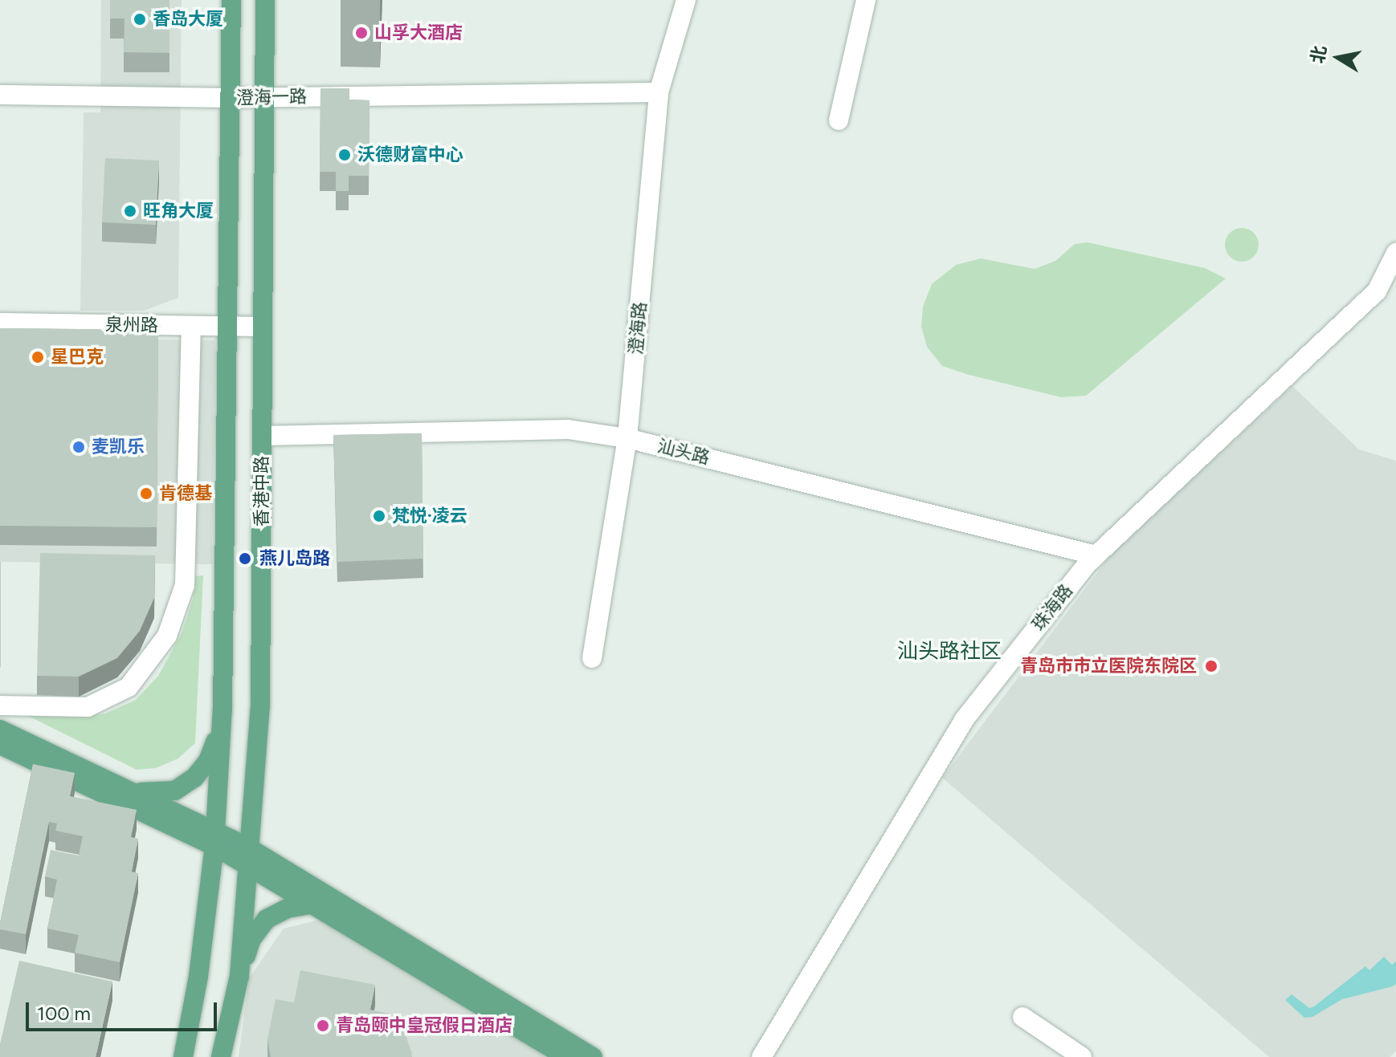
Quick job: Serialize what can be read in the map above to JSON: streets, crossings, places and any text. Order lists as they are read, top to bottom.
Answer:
{
  "streets": {
    "main road": ["香港中路"],
    "street": [
      "澄海一路",
      "泉州路",
      "澄海路",
      "汕头路",
      "珠海路"
    ]
  },
  "crossings": [
    ["澄海一路", "澄海路"],
    ["澄海一路", "香港中路"],
    ["泉州路", "香港中路"],
    ["澄海路", "汕头路"],
    ["汕头路", "香港中路"],
    ["汕头路", "珠海路"]
  ],
  "districts": ["汕头路社区"],
  "places": [
    "香岛大厦",
    "山孚大酒店",
    "沃德财富中心",
    "旺角大厦",
    "星巴克",
    "麦凯乐",
    "肯德基",
    "梵悦·凌云",
    "燕儿岛路",
    "青岛市市立医院东院区",
    "青岛颐中皇冠假日酒店"
  ],
  "scale_bar": "100 m",
  "north": "left"
}
